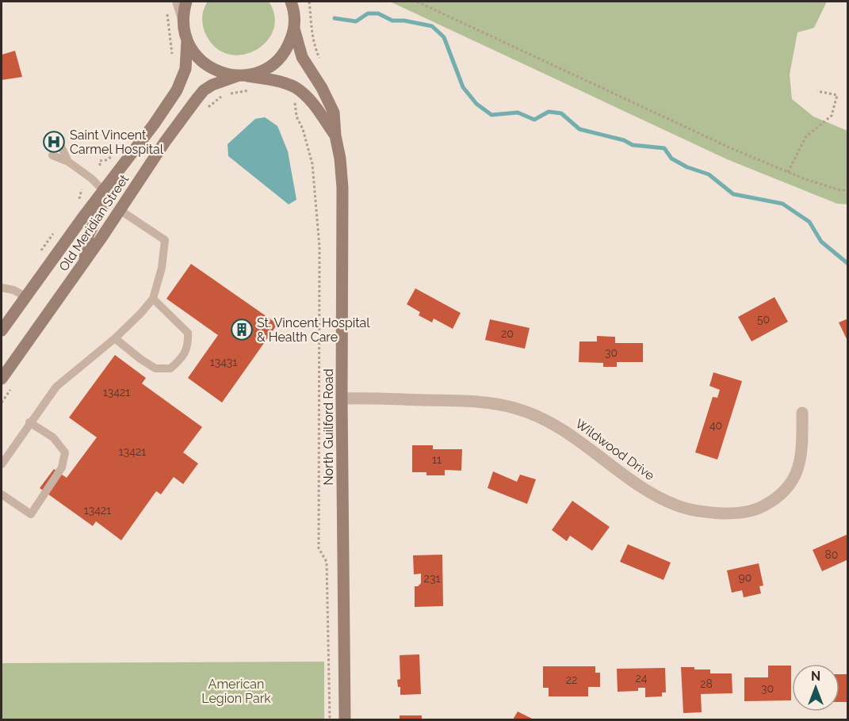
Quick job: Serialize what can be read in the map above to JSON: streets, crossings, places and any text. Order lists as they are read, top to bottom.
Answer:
{
  "streets": {
    "main road": ["Old Meridian Street", "North Guilford Road"],
    "street": ["Wildwood Drive"]
  },
  "crossings": [
    ["Old Meridian Street", "North Guilford Road"],
    ["North Guilford Road", "Wildwood Drive"]
  ],
  "parks": ["American Legion Park"],
  "places": {
    "hospital": ["Saint Vincent Carmel Hospital"],
    "building": ["St. Vincent Hospital & Health Care"]
  },
  "house_numbers": [
    "50",
    "20",
    "30",
    "13431",
    "13421",
    "40",
    "13421",
    "11",
    "13421",
    "80",
    "90",
    "231",
    "24",
    "22",
    "28",
    "30"
  ],
  "north": "top"
}
